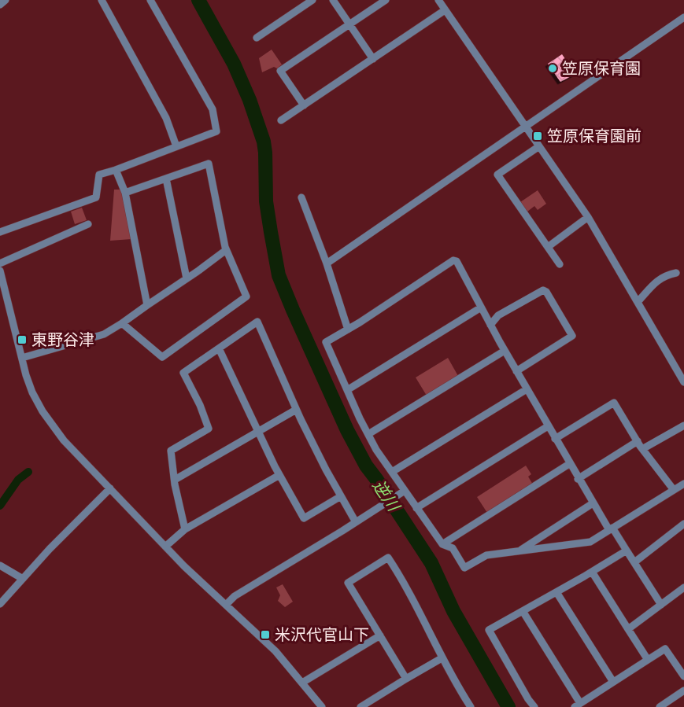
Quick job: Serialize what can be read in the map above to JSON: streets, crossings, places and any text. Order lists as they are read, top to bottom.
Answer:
{
  "water": ["逆川"],
  "places": {
    "other": ["笠原保育園"],
    "transit": ["笠原保育園前", "東野谷津", "米沢代官山下"]
  }
}
